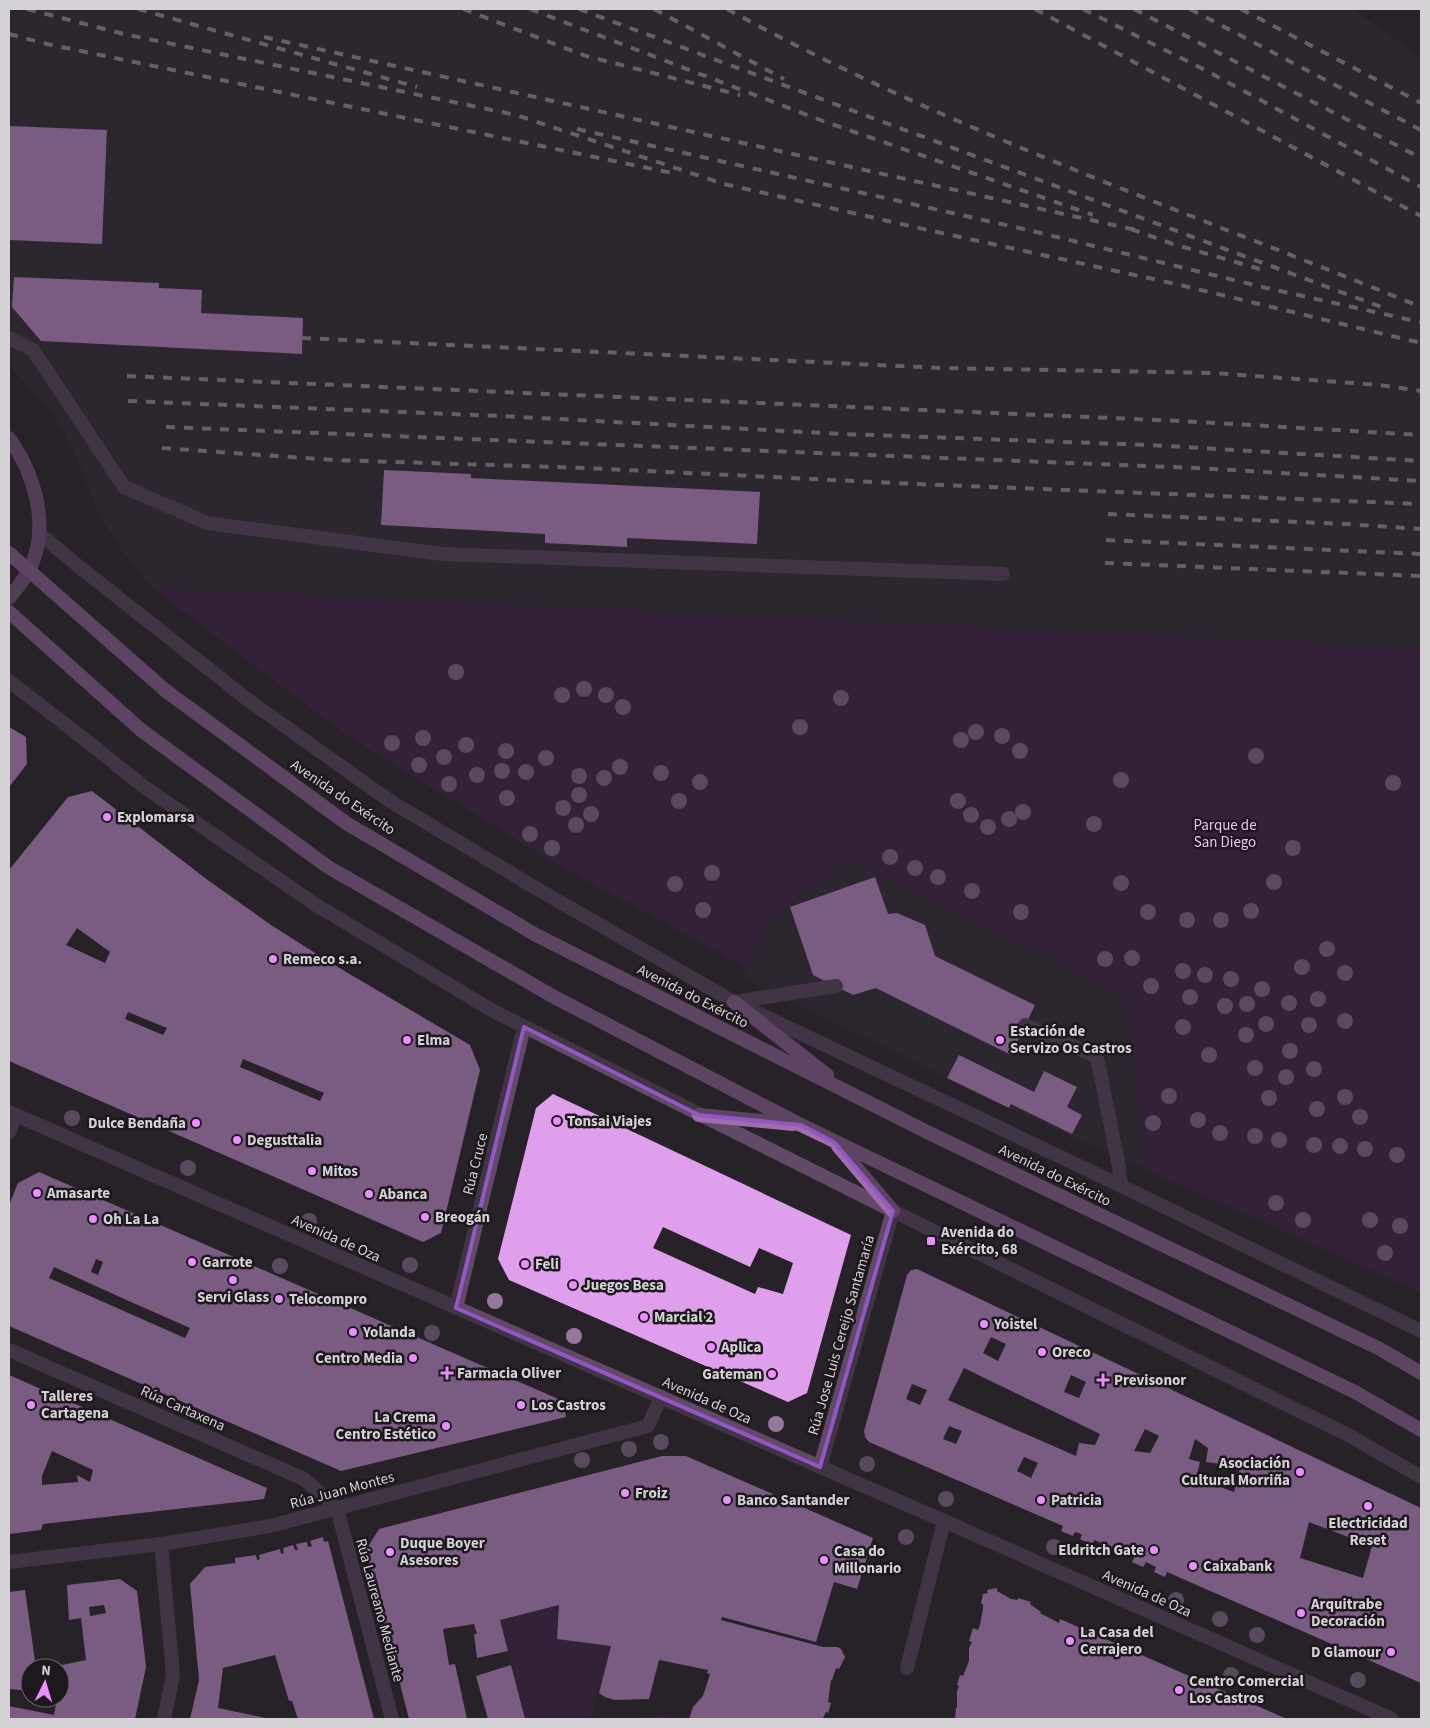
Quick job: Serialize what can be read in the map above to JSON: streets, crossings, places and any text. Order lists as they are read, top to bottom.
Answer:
{
  "streets": {
    "main road": ["Avenida do Exército"],
    "street": [
      "Rúa Cruce",
      "Avenida de Oza",
      "Rúa Jose Luis Cereijo Santamaría",
      "Rúa Cartaxena",
      "Rúa Juan Montes",
      "Rúa Laureano Mediante"
    ]
  },
  "crossings": [
    ["Rúa Cruce", "Avenida de Oza"],
    ["Avenida de Oza", "Rúa Jose Luis Cereijo Santamaría"],
    ["Avenida de Oza", "Rúa Juan Montes"],
    ["Rúa Cartaxena", "Rúa Juan Montes"],
    ["Rúa Cartaxena", "Rúa Laureano Mediante"],
    ["Rúa Juan Montes", "Rúa Laureano Mediante"]
  ],
  "parks": ["Parque de San Diego"],
  "places": {
    "other": [
      "Explomarsa",
      "Remeco s.a.",
      "Elma",
      "Estación de Servizo Os Castros",
      "Tonsai Viajes",
      "Dulce Bendaña",
      "Degusttalia",
      "Mitos",
      "Amasarte",
      "Abanca",
      "Breogán",
      "Oh La La",
      "Garrote",
      "Feli",
      "Servi Glass",
      "Juegos Besa",
      "Telocompro",
      "Marcial 2",
      "Yoistel",
      "Yolanda",
      "Aplica",
      "Oreco",
      "Centro Media",
      "Gateman",
      "Talleres Cartagena",
      "Los Castros",
      "La Crema Centro Estético",
      "Asociación Cultural Morriña",
      "Froiz",
      "Banco Santander",
      "Patricia",
      "Electricidad Reset",
      "Eldritch Gate",
      "Duque Boyer Asesores",
      "Casa do Millonario",
      "Caixabank",
      "Arquitrabe Decoración",
      "La Casa del Cerrajero",
      "D Glamour",
      "Centro Comercial Los Castros"
    ],
    "transit": ["Avenida do Exército, 68"],
    "health": ["Farmacia Oliver", "Previsonor"]
  },
  "north": "top"
}
